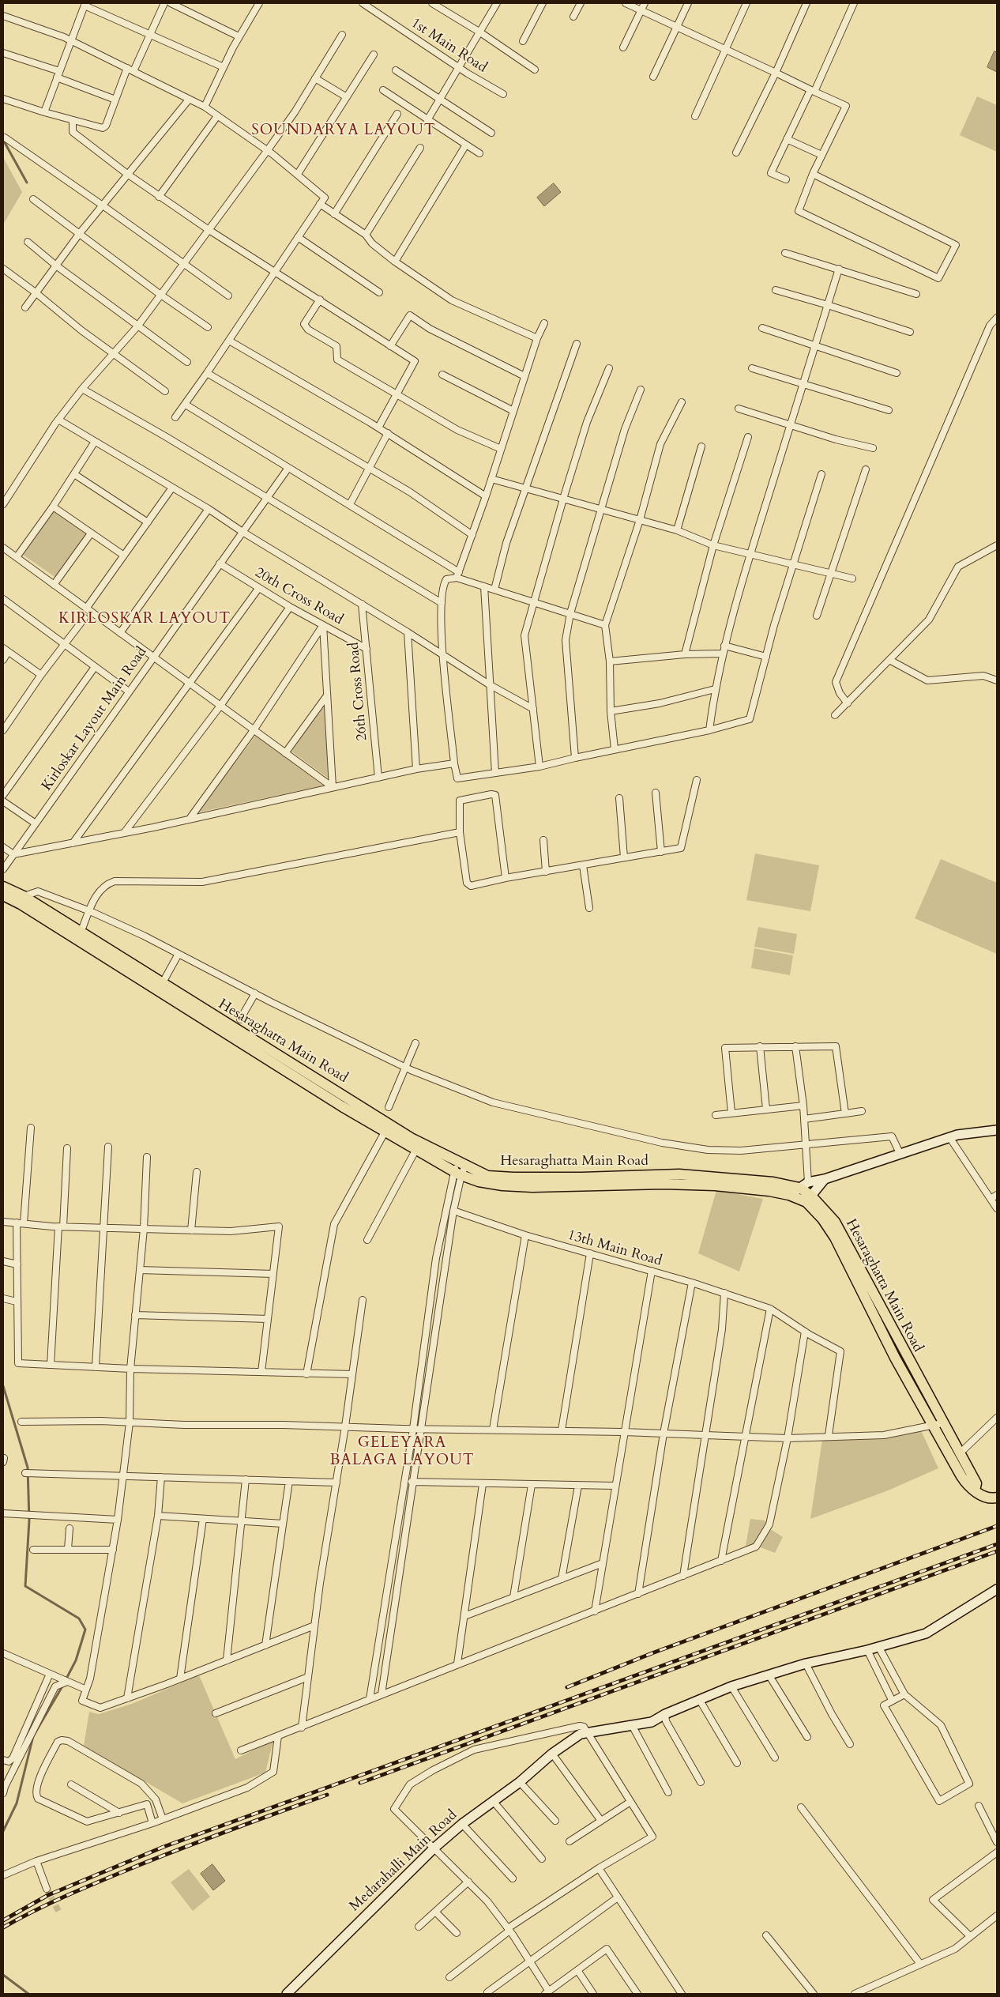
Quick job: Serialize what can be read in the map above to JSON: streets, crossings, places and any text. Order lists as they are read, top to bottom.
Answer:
{
  "streets": {
    "main road": ["Hesaraghatta Main Road"],
    "street": [
      "1st Main Road",
      "20th Cross Road",
      "26th Cross Road",
      "Kirloskar Layout Main Road",
      "13th Main Road",
      "Medarahalli Main Road"
    ]
  },
  "crossings": [
    ["20th Cross Road", "26th Cross Road"],
    ["20th Cross Road", "Kirloskar Layout Main Road"]
  ],
  "districts": ["SOUNDARYA LAYOUT", "KIRLOSKAR LAYOUT", "GELEYARA BALAGA LAYOUT"]
}
